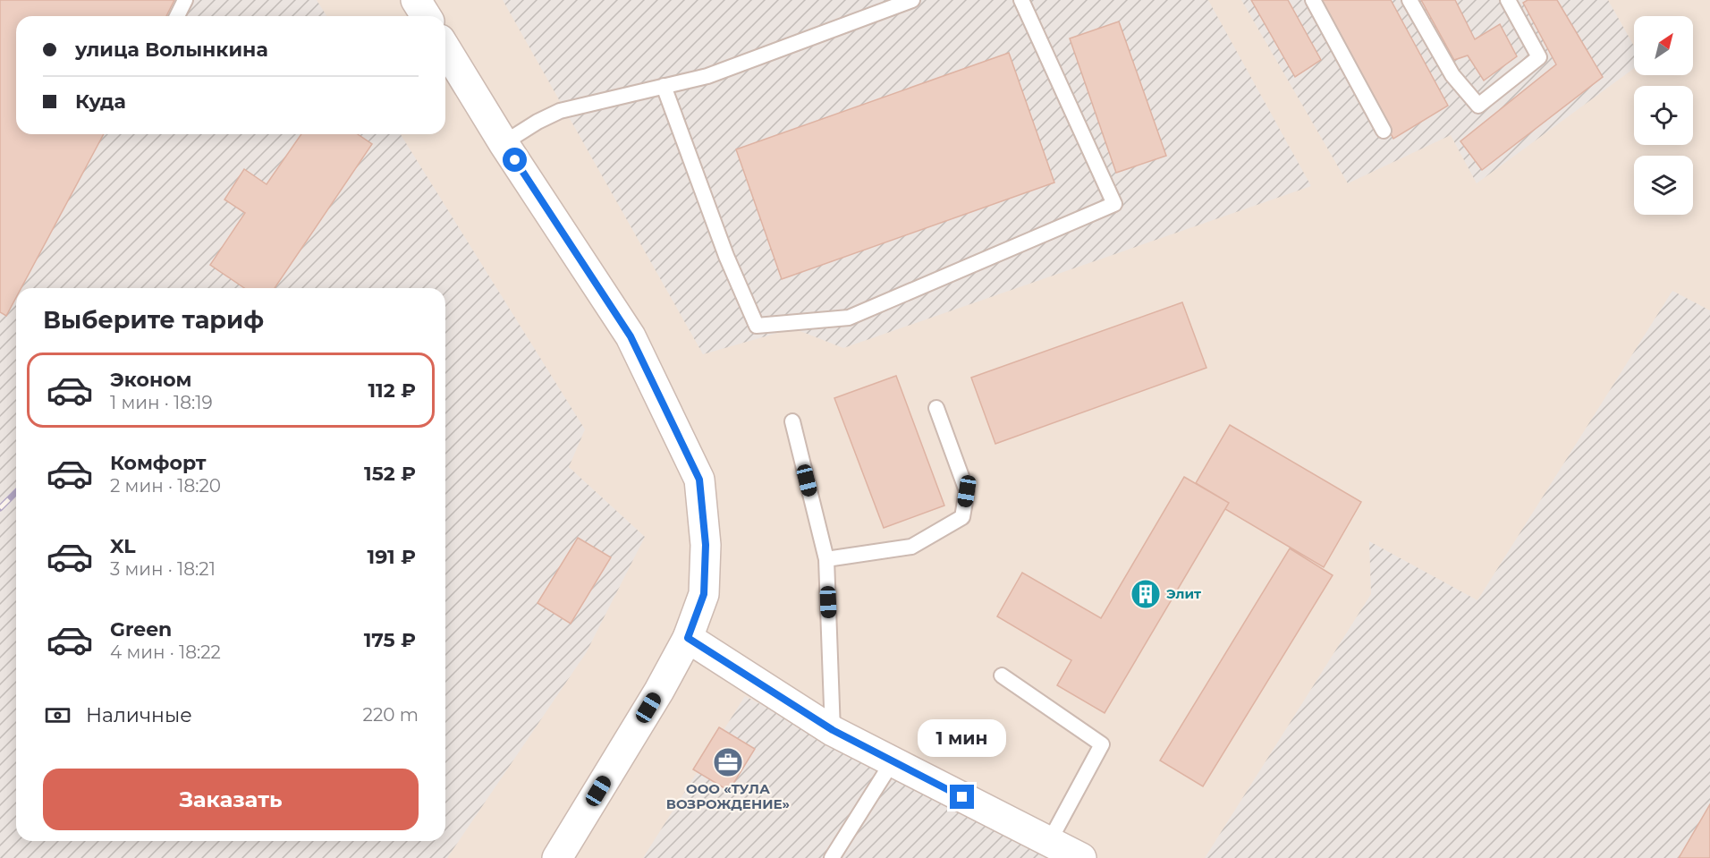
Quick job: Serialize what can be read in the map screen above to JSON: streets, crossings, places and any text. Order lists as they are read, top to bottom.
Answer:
{
  "places": {
    "building": ["Элит"],
    "office": ["ООО «ТУЛА ВОЗРОЖДЕНИЕ»"]
  },
  "north": "top right",
  "page": {
    "banner": ["улица Волынкина", "Куда"],
    "heading": "Выберите тариф",
    "list": [
      {
        "name": "Эконом",
        "note": "1 мин · 18:19",
        "value": "112 ₽"
      },
      {
        "name": "Комфорт",
        "note": "2 мин · 18:20",
        "value": "152 ₽"
      },
      {
        "name": "XL",
        "note": "3 мин · 18:21",
        "value": "191 ₽"
      },
      {
        "name": "Green",
        "note": "4 мин · 18:22",
        "value": "175 ₽"
      }
    ],
    "pay": ["Наличные", "220 m"],
    "bubble": "1 мин",
    "buttons": "Заказать"
  }
}
